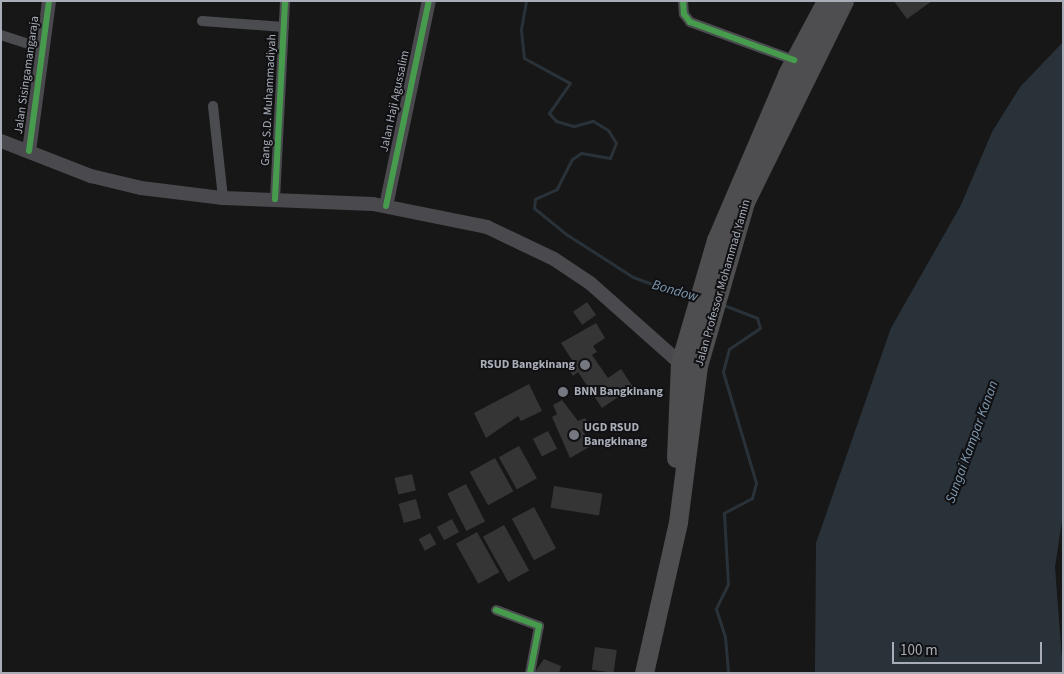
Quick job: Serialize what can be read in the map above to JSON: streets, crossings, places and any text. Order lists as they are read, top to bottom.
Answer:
{
  "streets": {
    "highway": ["Jalan Professor Mohammad Yamin"],
    "main road": ["Jalan Sisingamangaraja", "Jalan Haji Agussalim"],
    "street": ["Gang S.D. Muhammadiyah"]
  },
  "water": ["Bondow", "Sungai Kampar Kanan"],
  "places": ["RSUD Bangkinang", "BNN Bangkinang", "UGD RSUD Bangkinang"],
  "scale_bar": "100 m"
}
